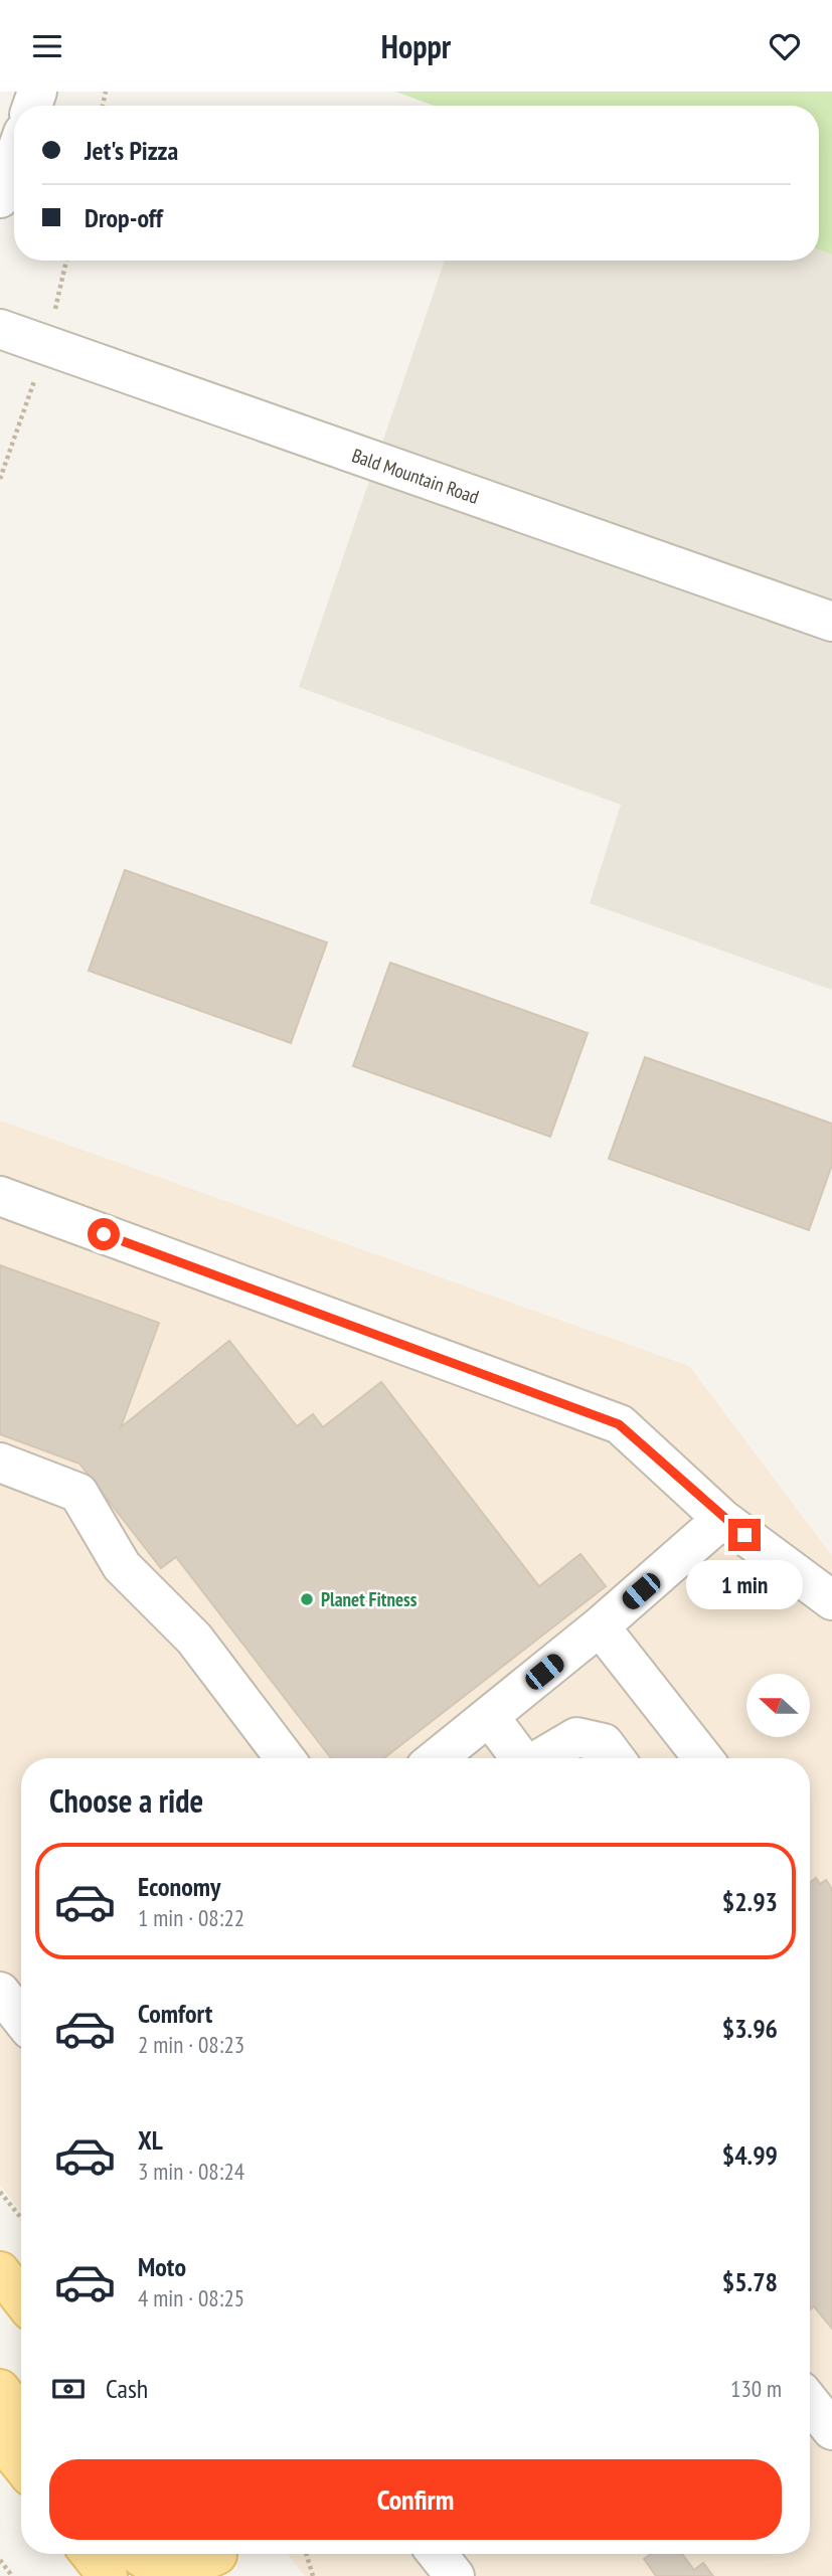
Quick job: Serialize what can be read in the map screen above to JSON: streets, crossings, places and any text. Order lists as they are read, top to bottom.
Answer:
{
  "streets": {
    "street": ["Bald Mountain Road"]
  },
  "places": ["Planet Fitness"],
  "north": "left",
  "page": {
    "header": "Hoppr",
    "banner": ["Jet's Pizza", "Drop-off"],
    "bubble": "1 min",
    "heading": "Choose a ride",
    "list": [
      {
        "name": "Economy",
        "note": "1 min · 08:22",
        "value": "$2.93"
      },
      {
        "name": "Comfort",
        "note": "2 min · 08:23",
        "value": "$3.96"
      },
      {
        "name": "XL",
        "note": "3 min · 08:24",
        "value": "$4.99"
      },
      {
        "name": "Moto",
        "note": "4 min · 08:25",
        "value": "$5.78"
      }
    ],
    "pay": ["Cash", "130 m"],
    "buttons": "Confirm"
  }
}
